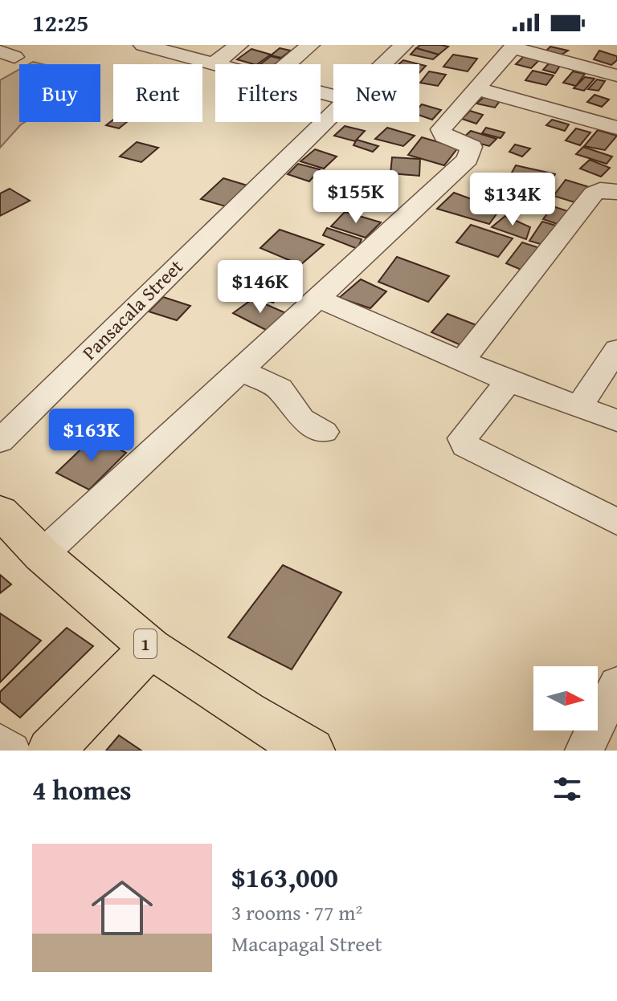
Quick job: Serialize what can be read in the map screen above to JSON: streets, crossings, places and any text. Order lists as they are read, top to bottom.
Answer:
{
  "streets": {
    "main road": ["1"],
    "street": ["Pansacala Street"]
  },
  "north": "right",
  "page": {
    "status": "12:25",
    "chip": [
      "Buy",
      "Rent",
      "Filters",
      "New"
    ],
    "price": [
      "$155K",
      "$134K",
      "$146K",
      "$163K"
    ],
    "heading": "4 homes",
    "list": [
      {
        "name": "$163,000",
        "note": "3 rooms · 77 m² · Macapagal Street"
      }
    ]
  }
}
